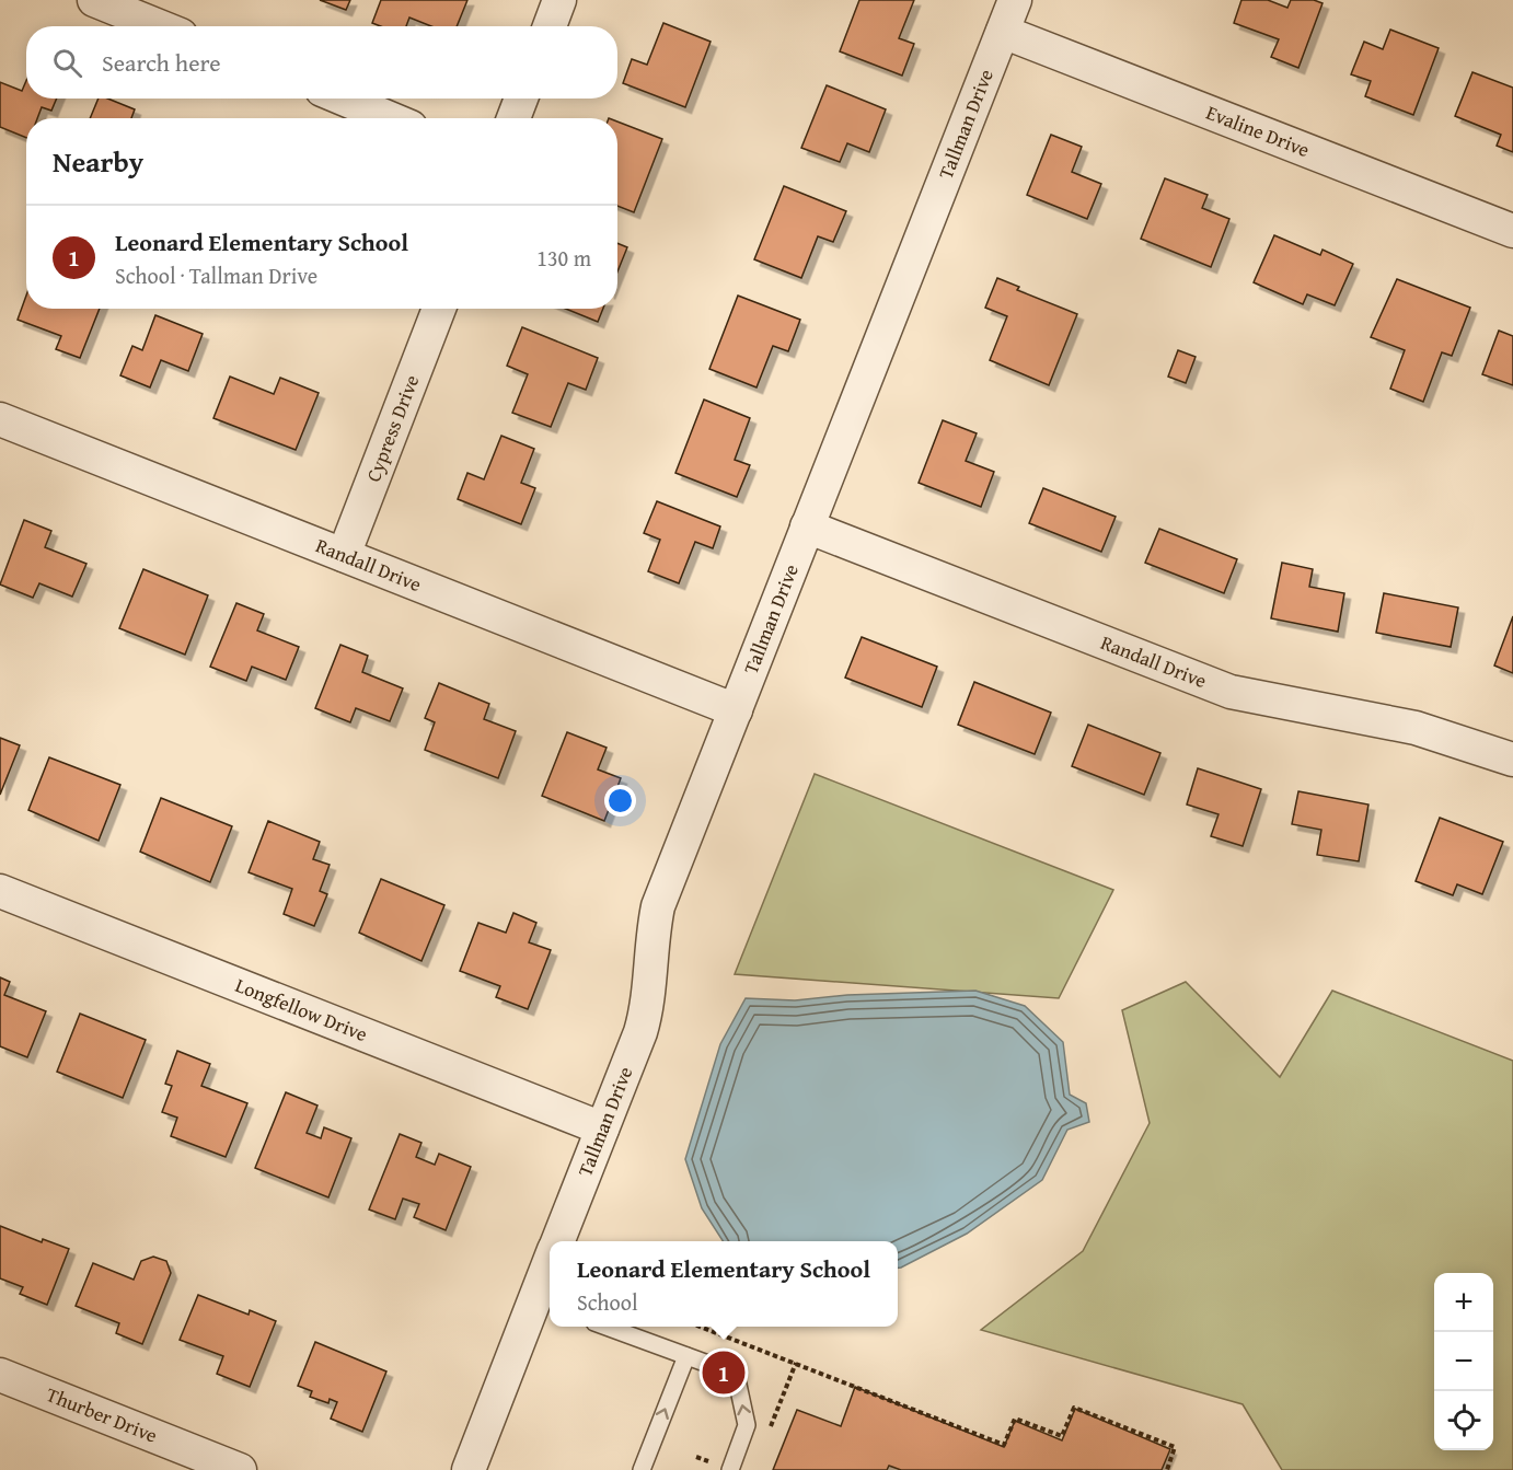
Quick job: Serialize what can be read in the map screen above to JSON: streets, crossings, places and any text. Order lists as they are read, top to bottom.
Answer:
{
  "streets": {
    "street": [
      "Tallman Drive",
      "Evaline Drive",
      "Cypress Drive",
      "Randall Drive",
      "Longfellow Drive",
      "Thurber Drive"
    ]
  },
  "crossings": [
    ["Tallman Drive", "Evaline Drive"],
    ["Tallman Drive", "Randall Drive"],
    ["Tallman Drive", "Longfellow Drive"],
    ["Cypress Drive", "Randall Drive"]
  ],
  "page": {
    "search": "Search here",
    "heading": "Nearby",
    "list": [
      {
        "mark": "1",
        "name": "Leonard Elementary School",
        "note": "School · Tallman Drive",
        "value": "130 m"
      }
    ],
    "popup": ["Leonard Elementary School", "School"],
    "map_buttons": ["+", "−"],
    "pins": "1"
  }
}
